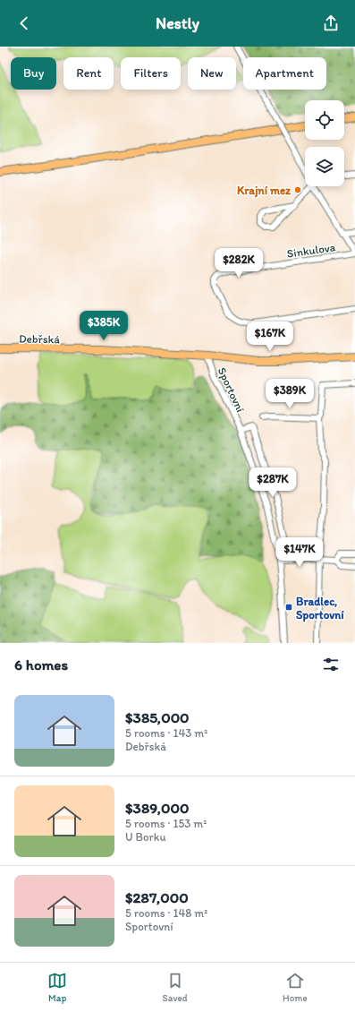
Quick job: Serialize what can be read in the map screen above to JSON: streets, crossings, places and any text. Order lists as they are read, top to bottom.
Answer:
{
  "streets": {
    "main road": ["Debřská"],
    "street": ["Sinkulova", "Sportovní"]
  },
  "crossings": [
    ["Debřská", "Sportovní"]
  ],
  "places": {
    "other": ["Krajní mez"],
    "transit": ["Bradlec, Sportovní"]
  },
  "page": {
    "header": "Nestly",
    "chip": [
      "Buy",
      "Rent",
      "Filters",
      "New",
      "Apartment"
    ],
    "price": [
      "$282K",
      "$385K",
      "$167K",
      "$389K",
      "$287K",
      "$147K"
    ],
    "heading": "6 homes",
    "list": [
      {
        "name": "$385,000",
        "note": "5 rooms · 143 m² · Debřská"
      },
      {
        "name": "$389,000",
        "note": "5 rooms · 153 m² · U Borku"
      },
      {
        "name": "$287,000",
        "note": "5 rooms · 148 m² · Sportovní"
      }
    ],
    "tabs": ["Map", "Saved", "Home"]
  }
}
